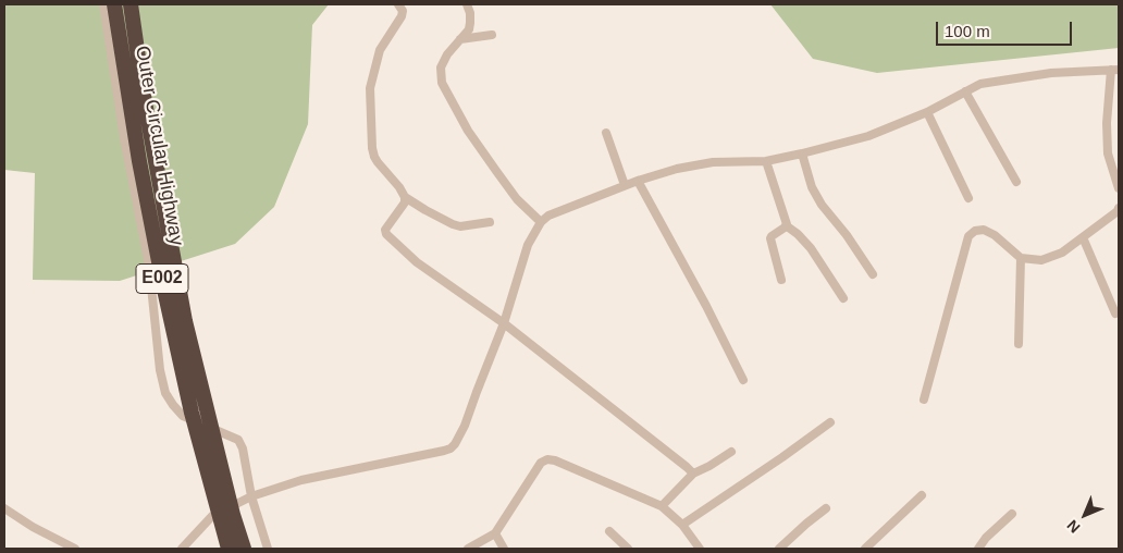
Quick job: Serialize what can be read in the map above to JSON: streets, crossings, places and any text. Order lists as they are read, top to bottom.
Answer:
{
  "streets": {
    "highway": ["Outer Circular Highway", "E002"]
  },
  "scale_bar": "100 m",
  "north": "bottom left"
}
